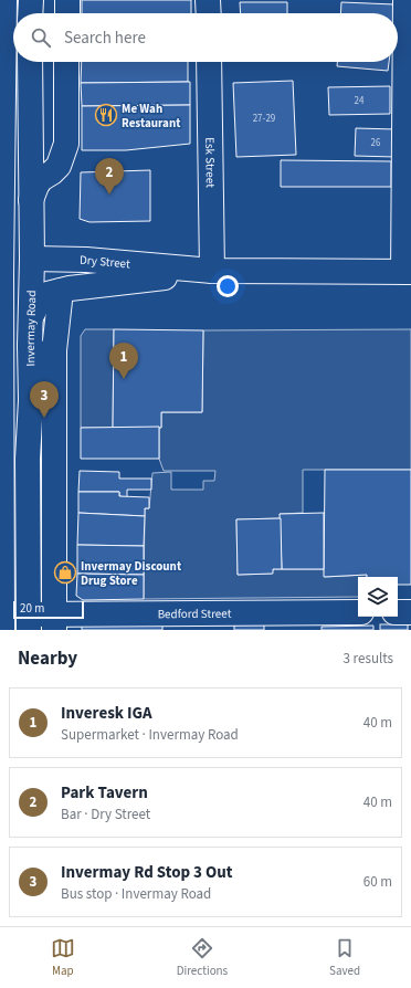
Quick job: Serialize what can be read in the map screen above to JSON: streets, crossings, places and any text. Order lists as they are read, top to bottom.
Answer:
{
  "streets": {
    "street": [
      "Esk Street",
      "Dry Street",
      "Invermay Road",
      "Bedford Street"
    ]
  },
  "crossings": [
    ["Esk Street", "Dry Street"],
    ["Dry Street", "Invermay Road"],
    ["Invermay Road", "Bedford Street"]
  ],
  "places": {
    "restaurant": ["Me Wah Restaurant"],
    "shop": ["Invermay Discount Drug Store"]
  },
  "house_numbers": ["24", "27-29", "26"],
  "scale_bar": "20 m",
  "page": {
    "search": "Search here",
    "pins": ["2", "1", "3"],
    "scale": "20 m",
    "heading": ["Nearby", "3 results"],
    "list": [
      {
        "mark": "1",
        "name": "Inveresk IGA",
        "note": "Supermarket · Invermay Road",
        "value": "40 m"
      },
      {
        "mark": "2",
        "name": "Park Tavern",
        "note": "Bar · Dry Street",
        "value": "40 m"
      },
      {
        "mark": "3",
        "name": "Invermay Rd Stop 3 Out",
        "note": "Bus stop · Invermay Road",
        "value": "60 m"
      }
    ],
    "nav": ["Map", "Directions", "Saved"]
  }
}
